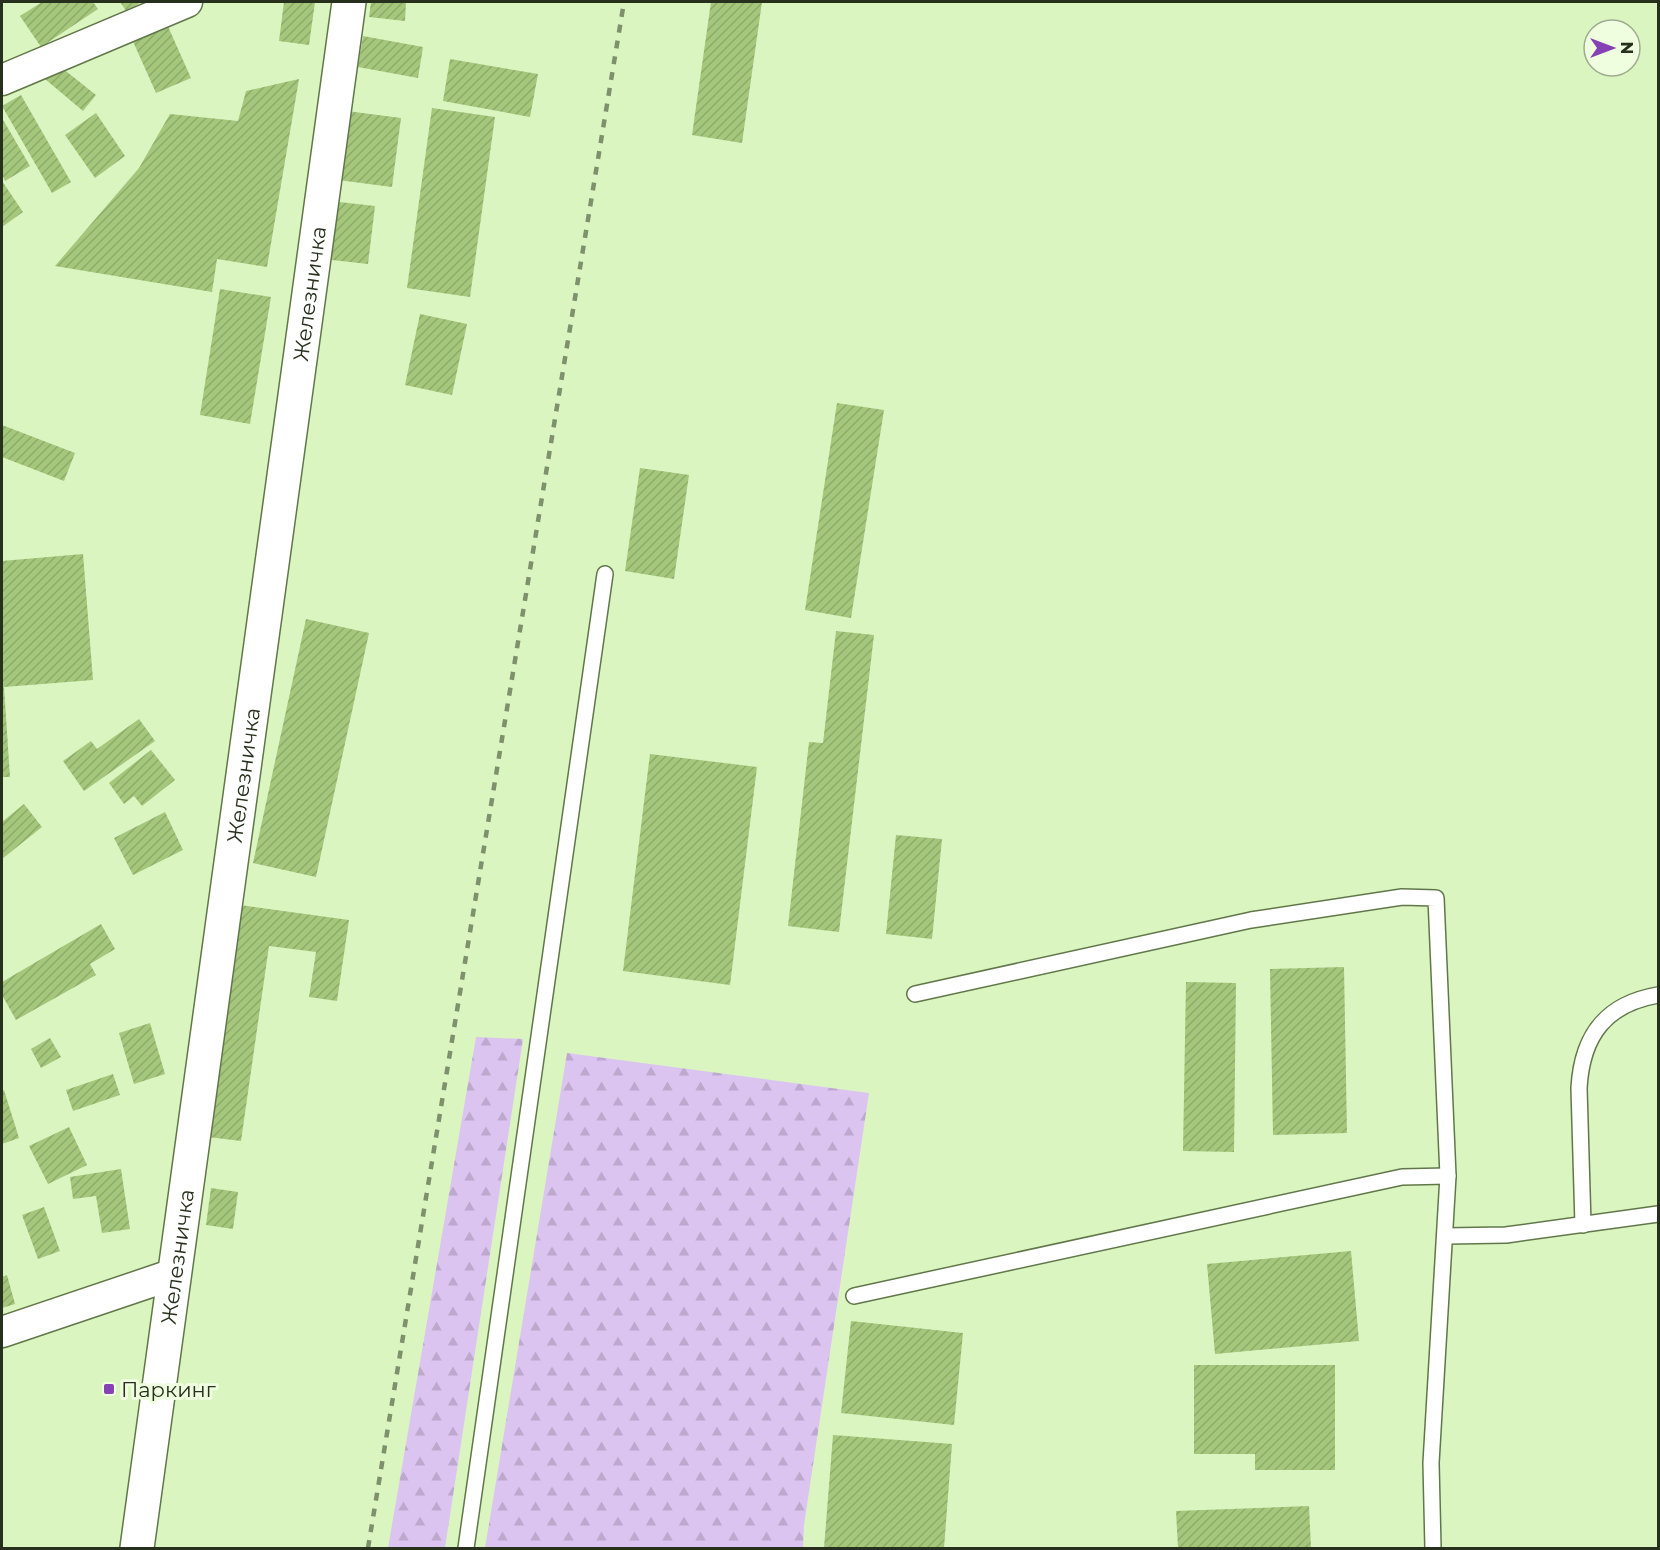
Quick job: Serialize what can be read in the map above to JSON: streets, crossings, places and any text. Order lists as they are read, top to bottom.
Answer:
{
  "streets": {
    "street": ["Железничка"]
  },
  "places": {
    "transit": ["Паркинг"]
  },
  "north": "right"
}
